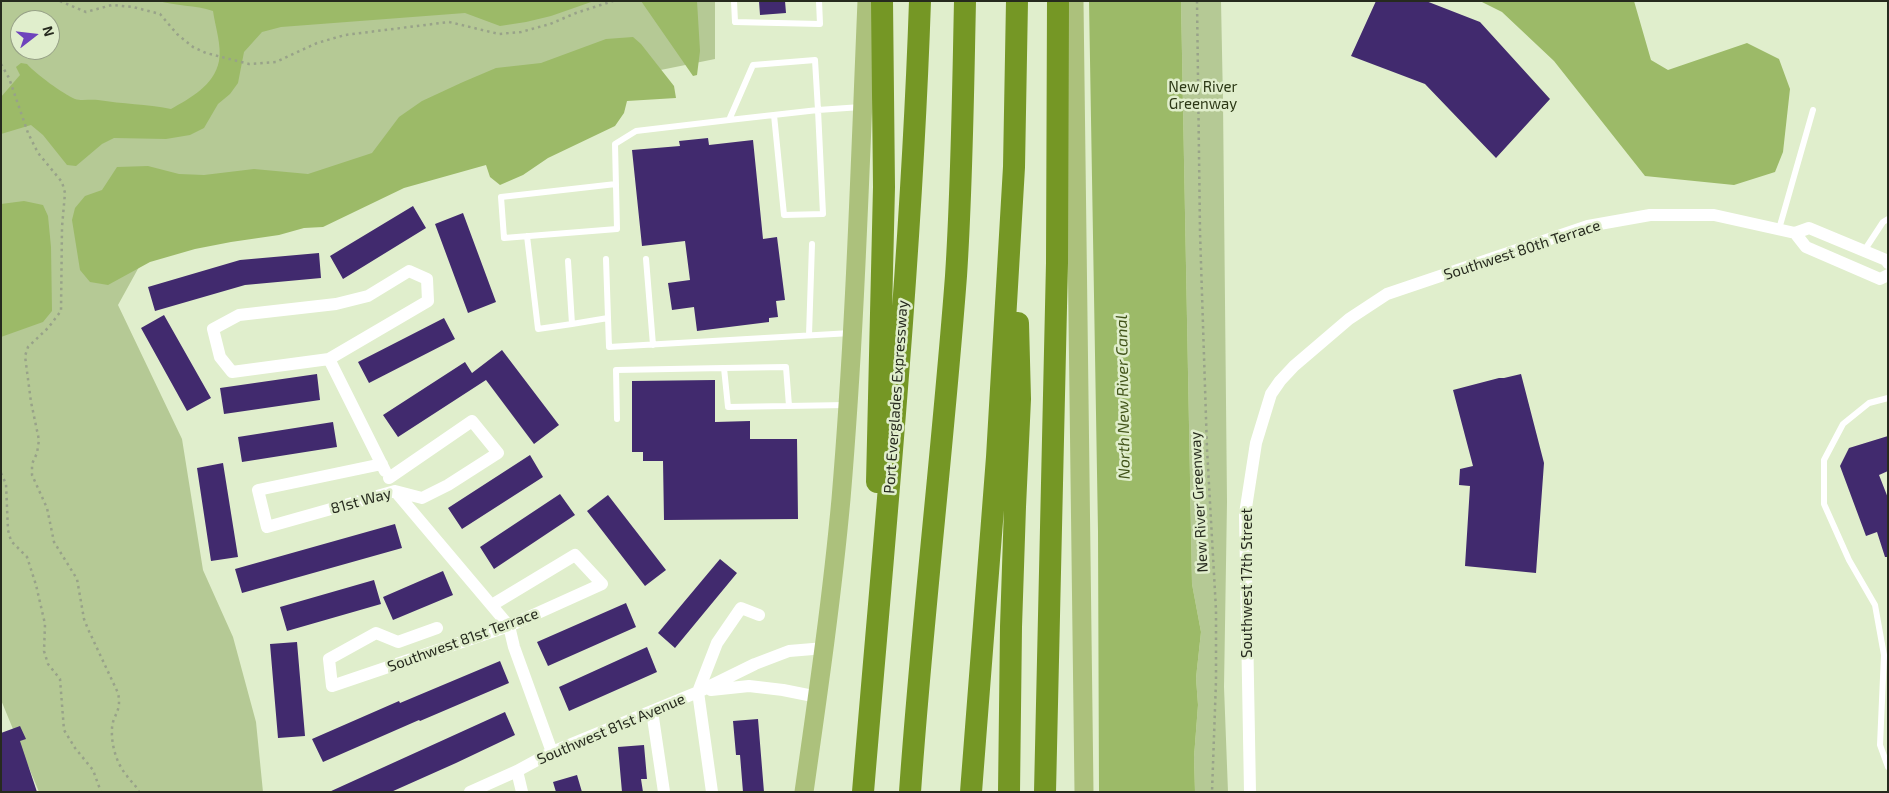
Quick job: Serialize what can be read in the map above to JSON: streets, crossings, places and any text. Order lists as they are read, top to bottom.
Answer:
{
  "streets": {
    "highway": ["Port Everglades Expressway"],
    "street": [
      "Southwest 80th Terrace",
      "81st Way",
      "Southwest 17th Street",
      "Southwest 81st Terrace",
      "Southwest 81st Avenue"
    ],
    "path": ["New River Greenway"]
  },
  "crossings": [
    ["Southwest 80th Terrace", "Southwest 17th Street"]
  ],
  "water": ["North New River Canal"],
  "parks": ["New River Greenway"],
  "north": "right"
}
